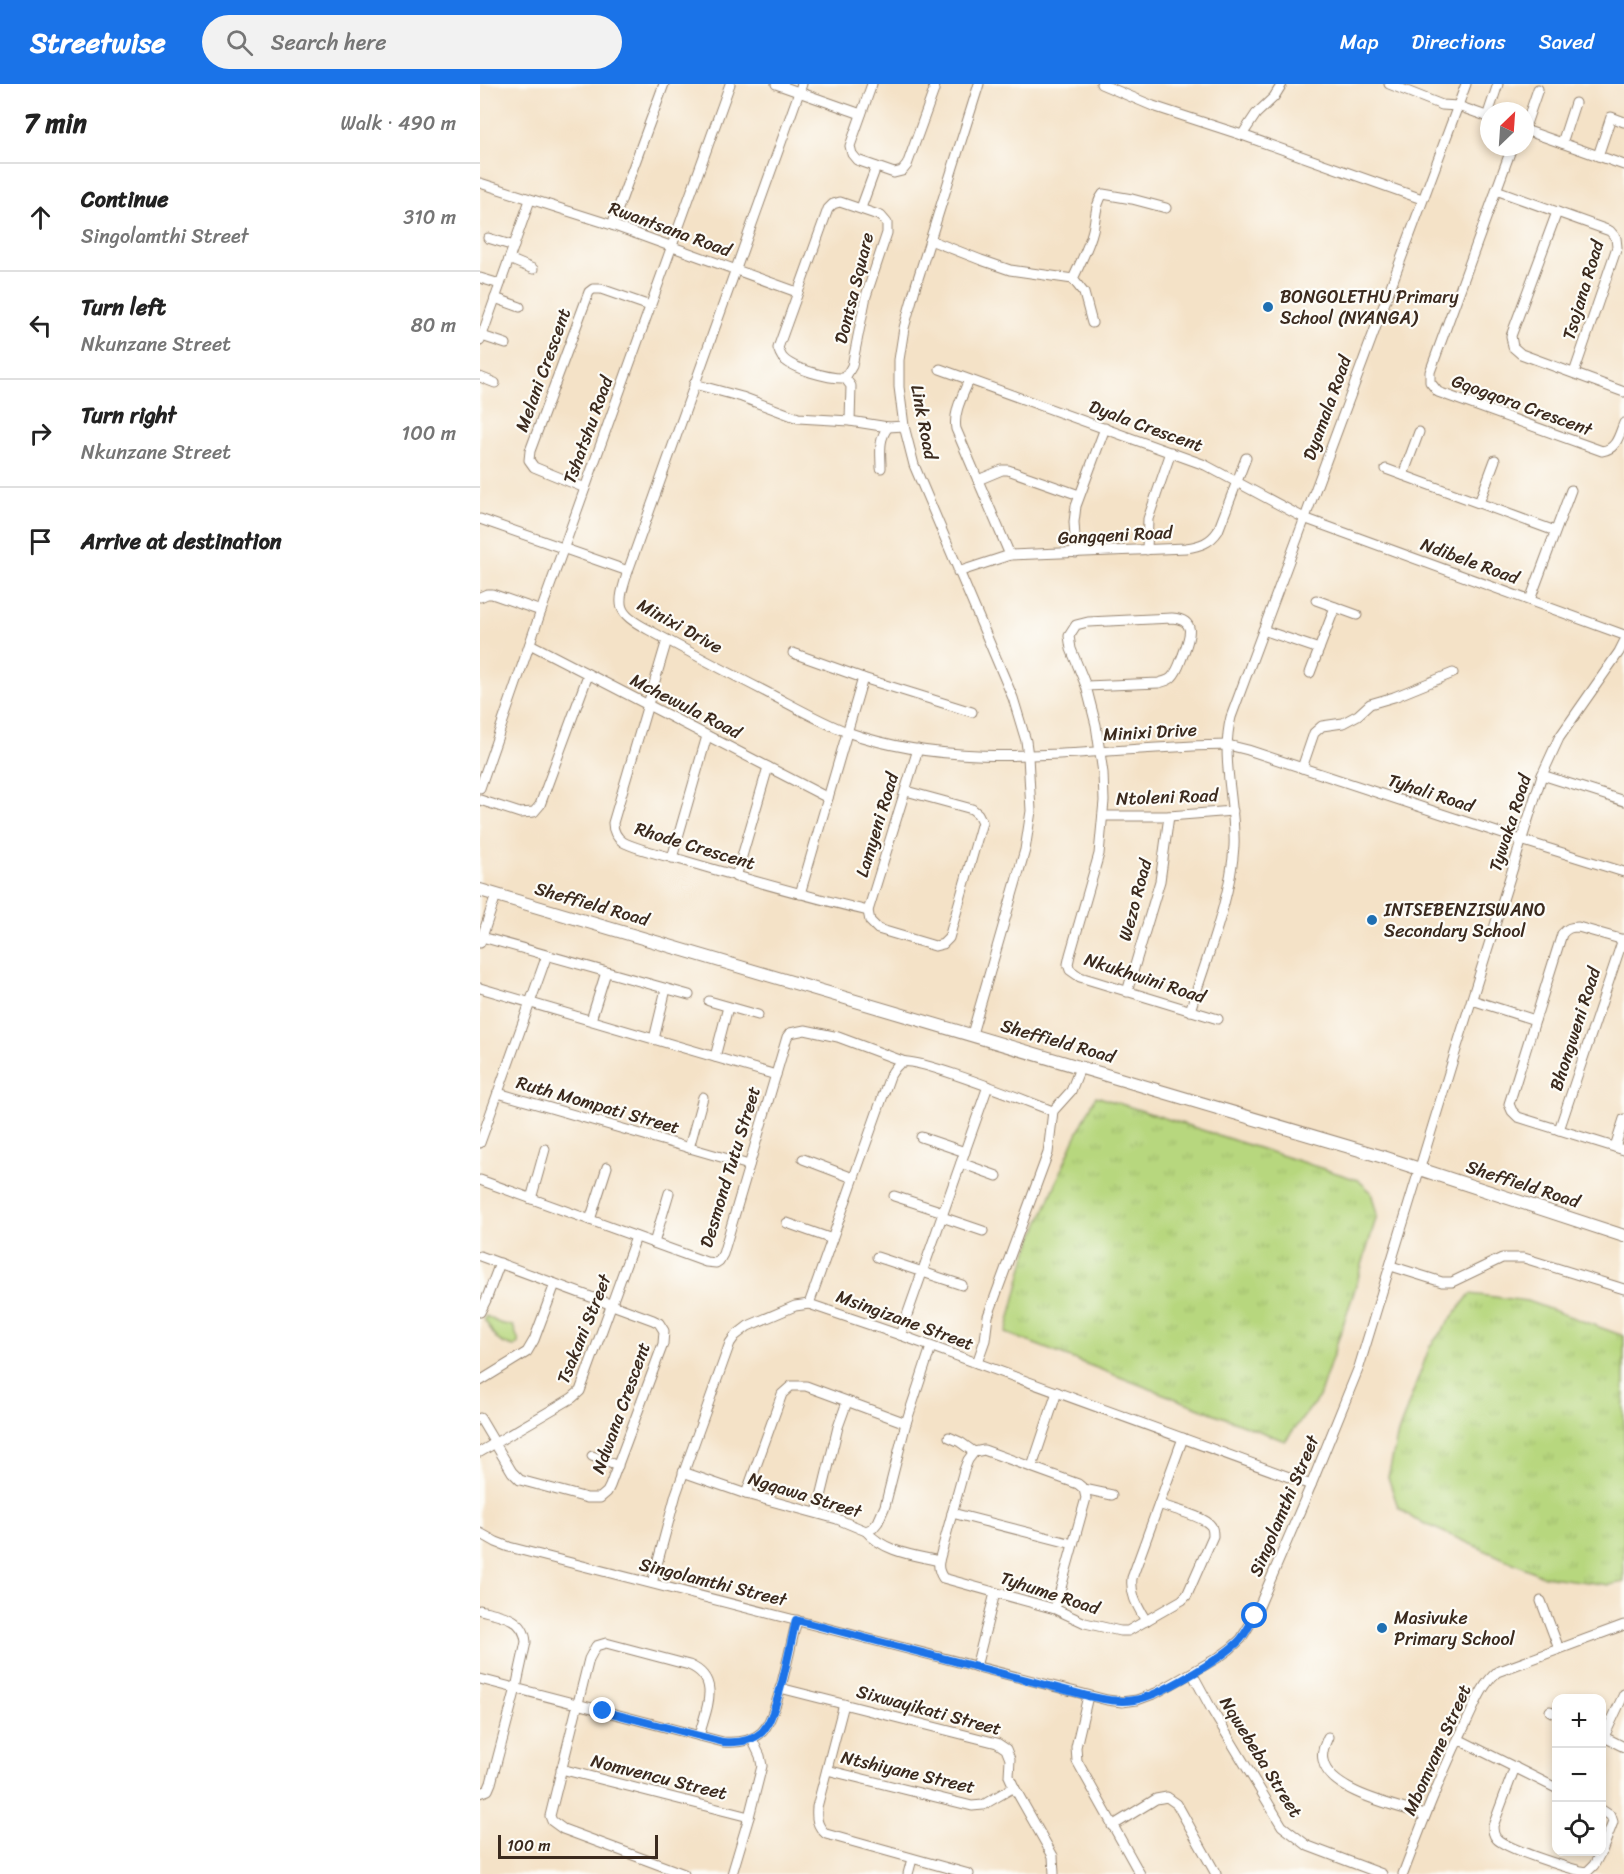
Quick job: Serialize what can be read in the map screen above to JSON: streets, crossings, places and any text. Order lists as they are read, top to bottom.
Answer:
{
  "streets": {
    "street": [
      "Rwantsana Road",
      "Dontsa Square",
      "Tsojana Road",
      "Melani Crescent",
      "Gqogqora Crescent",
      "Dyamala Road",
      "Link Road",
      "Dyala Crescent",
      "Tshatshu Road",
      "Gangqeni Road",
      "Ndibele Road",
      "Minixi Drive",
      "Mchewula Road",
      "Tyhali Road",
      "Ntoleni Road",
      "Tywaka Road",
      "Lamyeni Road",
      "Rhode Crescent",
      "Wezo Road",
      "Sheffield Road",
      "Nkukhwini Road",
      "Bhongweni Road",
      "Ruth Mompati Street",
      "Desmond Tutu Street",
      "Msingizane Street",
      "Tsakani Street",
      "Ndwana Crescent",
      "Ngqawa Street",
      "Singolamthi Street",
      "Tyhume Road",
      "Sixwayikati Street",
      "Mbomvane Street",
      "Nqwebeba Street",
      "Ntshiyane Street",
      "Nomvencu Street"
    ]
  },
  "crossings": [
    ["Rwantsana Road", "Dontsa Square"],
    ["Rwantsana Road", "Tshatshu Road"],
    ["Rwantsana Road", "Minixi Drive"],
    ["Tsojana Road", "Gqogqora Crescent"],
    ["Melani Crescent", "Tshatshu Road"],
    ["Dyamala Road", "Dyala Crescent"],
    ["Dyamala Road", "Ndibele Road"],
    ["Dyamala Road", "Minixi Drive"],
    ["Dyamala Road", "Tyhali Road"],
    ["Dyamala Road", "Ntoleni Road"],
    ["Dyamala Road", "Nkukhwini Road"],
    ["Link Road", "Gangqeni Road"],
    ["Link Road", "Minixi Drive"],
    ["Link Road", "Sheffield Road"],
    ["Dyala Crescent", "Gangqeni Road"],
    ["Dyala Crescent", "Ndibele Road"],
    ["Tshatshu Road", "Mchewula Road"],
    ["Minixi Drive", "Tyhali Road"],
    ["Minixi Drive", "Lamyeni Road"],
    ["Minixi Drive", "Rhode Crescent"],
    ["Minixi Drive", "Nkukhwini Road"],
    ["Mchewula Road", "Rhode Crescent"],
    ["Tyhali Road", "Tywaka Road"],
    ["Ntoleni Road", "Wezo Road"],
    ["Ntoleni Road", "Nkukhwini Road"],
    ["Tywaka Road", "Sheffield Road"],
    ["Tywaka Road", "Singolamthi Street"],
    ["Lamyeni Road", "Rhode Crescent"],
    ["Wezo Road", "Nkukhwini Road"],
    ["Sheffield Road", "Singolamthi Street"],
    ["Ruth Mompati Street", "Desmond Tutu Street"],
    ["Msingizane Street", "Ngqawa Street"],
    ["Msingizane Street", "Singolamthi Street"],
    ["Tsakani Street", "Ndwana Crescent"],
    ["Singolamthi Street", "Nqwebeba Street"],
    ["Sixwayikati Street", "Ntshiyane Street"]
  ],
  "places": ["BONGOLETHU Primary School (NYANGA)", "INTSEBENZISWANO Secondary School", "Masivuke Primary School"],
  "scale_bar": "100 m",
  "north": "top right",
  "page": {
    "header": "Streetwise",
    "search": "Search here",
    "nav": ["Map", "Directions", "Saved"],
    "heading": ["7 min", "Walk · 490 m"],
    "list": [
      ["Continue", "Singolamthi Street", "310 m"],
      ["Turn left", "Nkunzane Street", "80 m"],
      ["Turn right", "Nkunzane Street", "100 m"],
      "Arrive at destination"
    ],
    "map_buttons": ["+", "−"],
    "scale": "100 m"
  }
}
